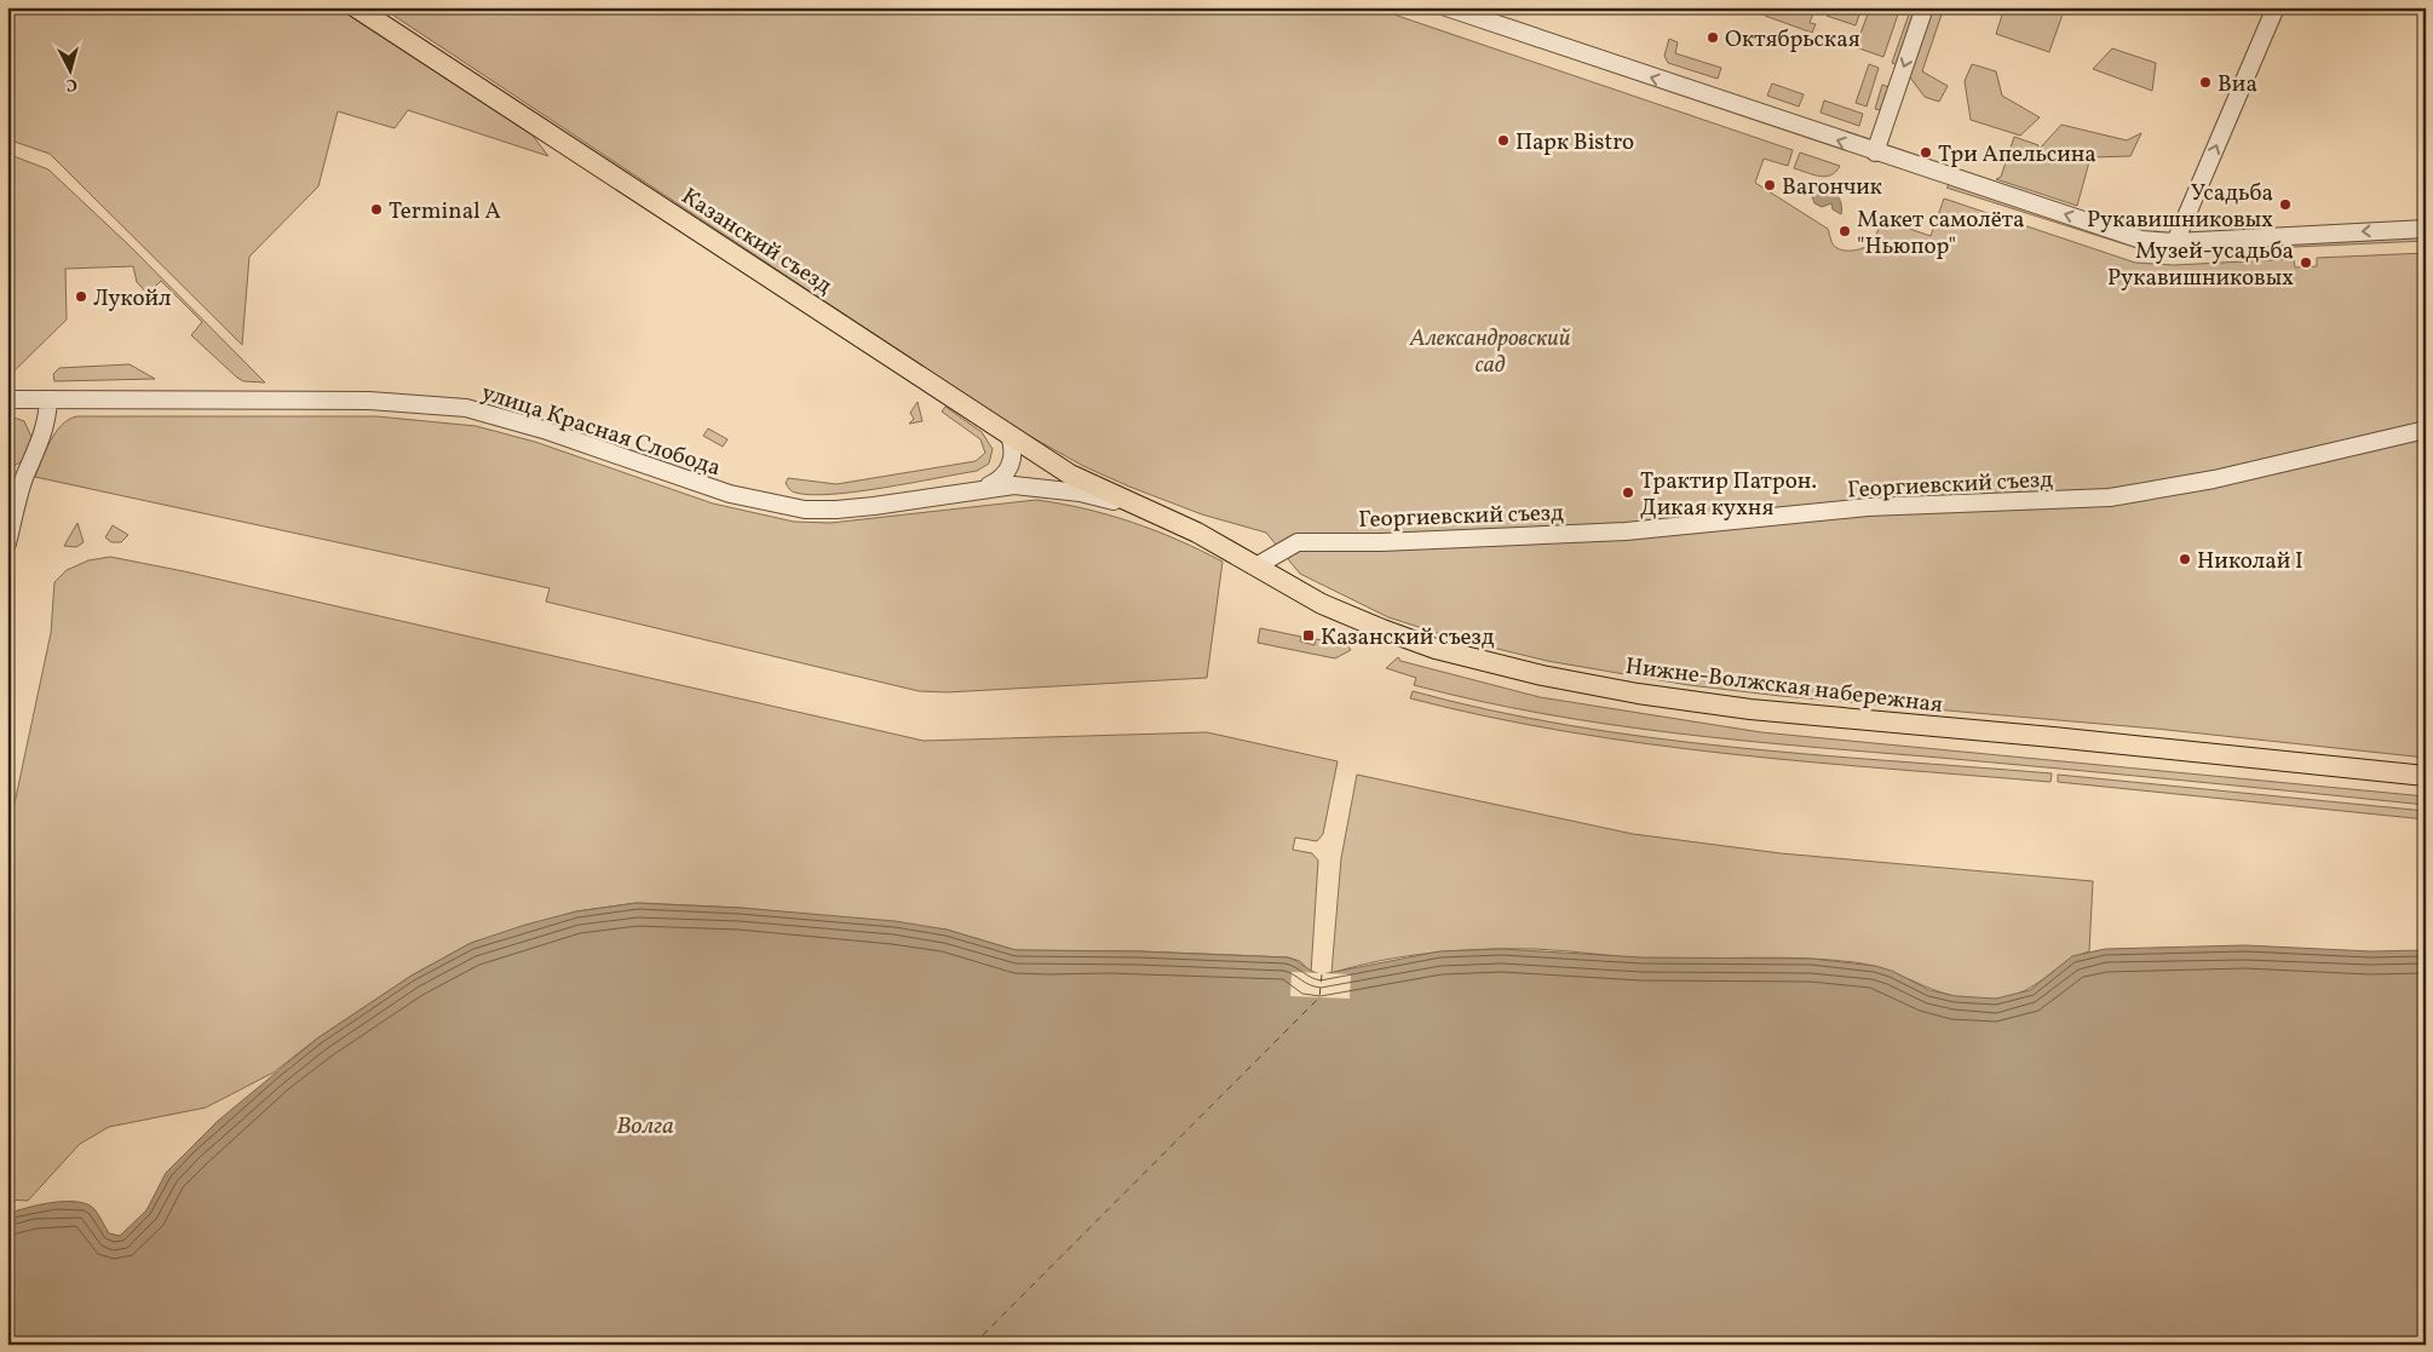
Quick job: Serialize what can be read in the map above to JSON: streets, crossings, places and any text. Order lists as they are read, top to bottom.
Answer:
{
  "streets": {
    "main road": ["Казанский съезд", "Нижне-Волжская набережная"],
    "street": ["улица Красная Слобода", "Георгиевский съезд"]
  },
  "crossings": [
    ["Казанский съезд", "улица Красная Слобода"],
    ["Казанский съезд", "Нижне-Волжская набережная"],
    ["улица Красная Слобода", "Нижне-Волжская набережная"],
    ["Георгиевский съезд", "Нижне-Волжская набережная"]
  ],
  "water": ["Волга"],
  "parks": ["Александровский сад"],
  "places": {
    "other": [
      "Октябрьская",
      "Виа",
      "Парк Bistro",
      "Три Апельсина",
      "Вагончик",
      "Усадьба Рукавишниковых",
      "Terminal A",
      "Макет самолёта \"Ньюпор\"",
      "Музей-усадьба Рукавишниковых",
      "Лукойл",
      "Трактир Патрон. Дикая кухня",
      "Николай I"
    ],
    "transit": ["Казанский съезд"]
  },
  "north": "bottom"
}
